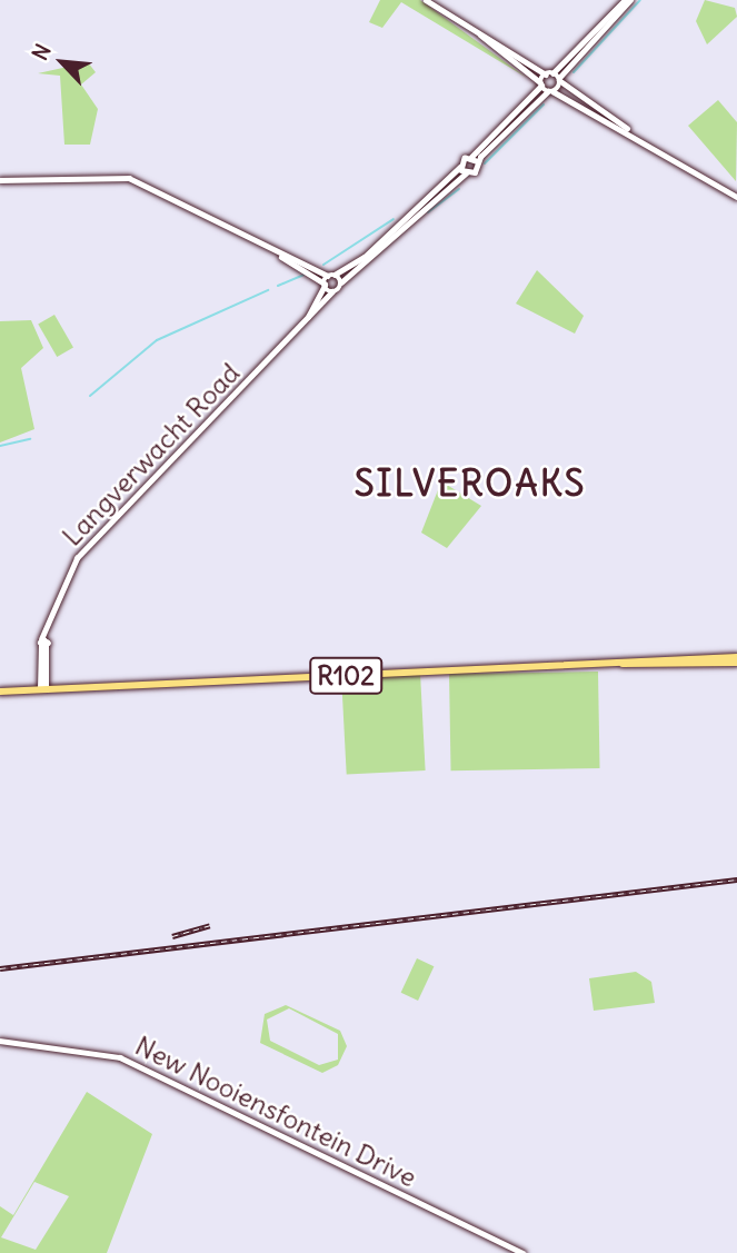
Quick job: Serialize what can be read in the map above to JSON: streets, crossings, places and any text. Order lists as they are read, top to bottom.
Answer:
{
  "streets": {
    "main road": ["R102"],
    "street": ["Langverwacht Road", "New Nooiensfontein Drive"]
  },
  "crossings": [
    ["Langverwacht Road", "R102"]
  ],
  "districts": ["SILVEROAKS"],
  "north": "top left"
}
